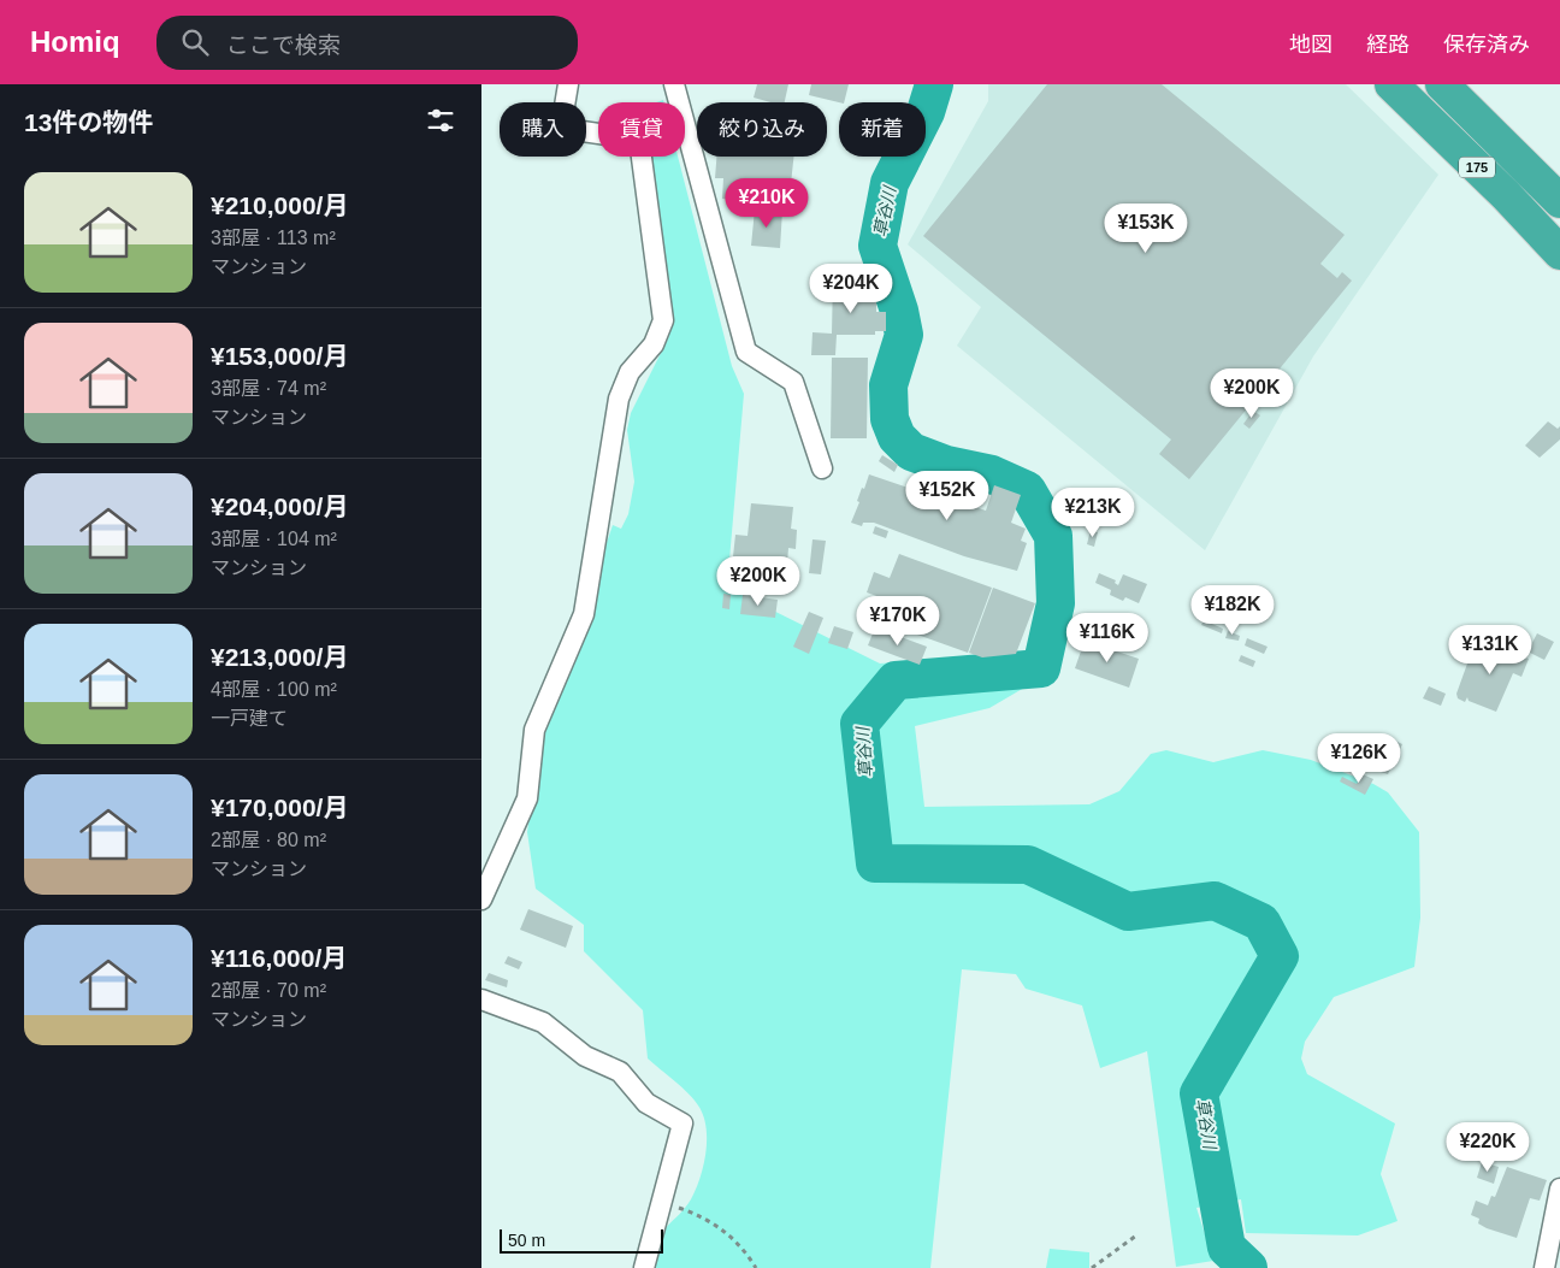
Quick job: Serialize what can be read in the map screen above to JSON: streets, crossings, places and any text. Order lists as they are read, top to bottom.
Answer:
{
  "streets": {
    "highway": ["175"]
  },
  "water": ["草谷川"],
  "scale_bar": "50 m",
  "page": {
    "header": "Homiq",
    "search": "ここで検索",
    "nav": ["地図", "経路", "保存済み"],
    "heading": "13件の物件",
    "chip": [
      "購入",
      "賃貸",
      "絞り込み",
      "新着"
    ],
    "list": [
      {
        "name": "¥210,000/月",
        "note": "3部屋 · 113 m² · マンション"
      },
      {
        "name": "¥153,000/月",
        "note": "3部屋 · 74 m² · マンション"
      },
      {
        "name": "¥204,000/月",
        "note": "3部屋 · 104 m² · マンション"
      },
      {
        "name": "¥213,000/月",
        "note": "4部屋 · 100 m² · 一戸建て"
      },
      {
        "name": "¥170,000/月",
        "note": "2部屋 · 80 m² · マンション"
      },
      {
        "name": "¥116,000/月",
        "note": "2部屋 · 70 m² · マンション"
      }
    ],
    "price": [
      "¥210K",
      "¥153K",
      "¥204K",
      "¥200K",
      "¥152K",
      "¥213K",
      "¥200K",
      "¥182K",
      "¥170K",
      "¥116K",
      "¥131K",
      "¥126K",
      "¥220K"
    ],
    "scale": "50 m"
  }
}
